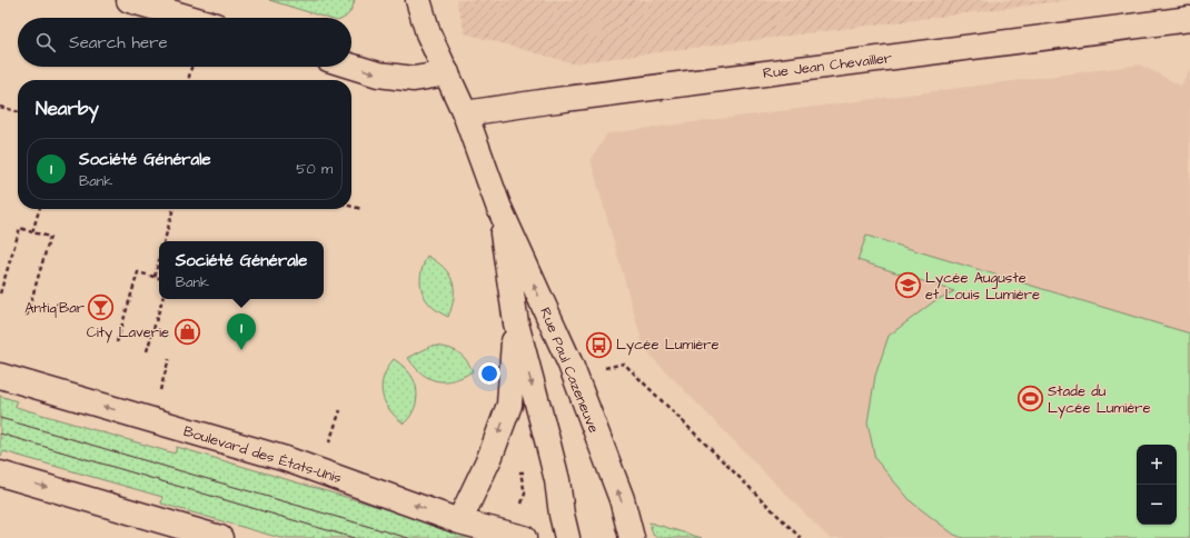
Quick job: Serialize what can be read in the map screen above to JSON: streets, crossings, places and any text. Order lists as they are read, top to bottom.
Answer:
{
  "streets": {
    "street": ["Rue Jean Chevailler", "Rue Paul Cazeneuve", "Boulevard des États-Unis"]
  },
  "crossings": [
    ["Rue Jean Chevailler", "Rue Paul Cazeneuve"],
    ["Rue Paul Cazeneuve", "Boulevard des États-Unis"]
  ],
  "places": {
    "school or university": ["Lycée Auguste et Louis Lumière"],
    "bar": ["Antiq'Bar"],
    "shop": ["City Laverie"],
    "bus stop": ["Lycée Lumière"],
    "sports": ["Stade du Lycée Lumière"]
  },
  "page": {
    "search": "Search here",
    "heading": "Nearby",
    "list": [
      {
        "mark": "1",
        "name": "Société Générale",
        "note": "Bank",
        "value": "50 m"
      }
    ],
    "popup": ["Société Générale", "Bank"],
    "pins": "1",
    "map_buttons": ["+", "−"]
  }
}
